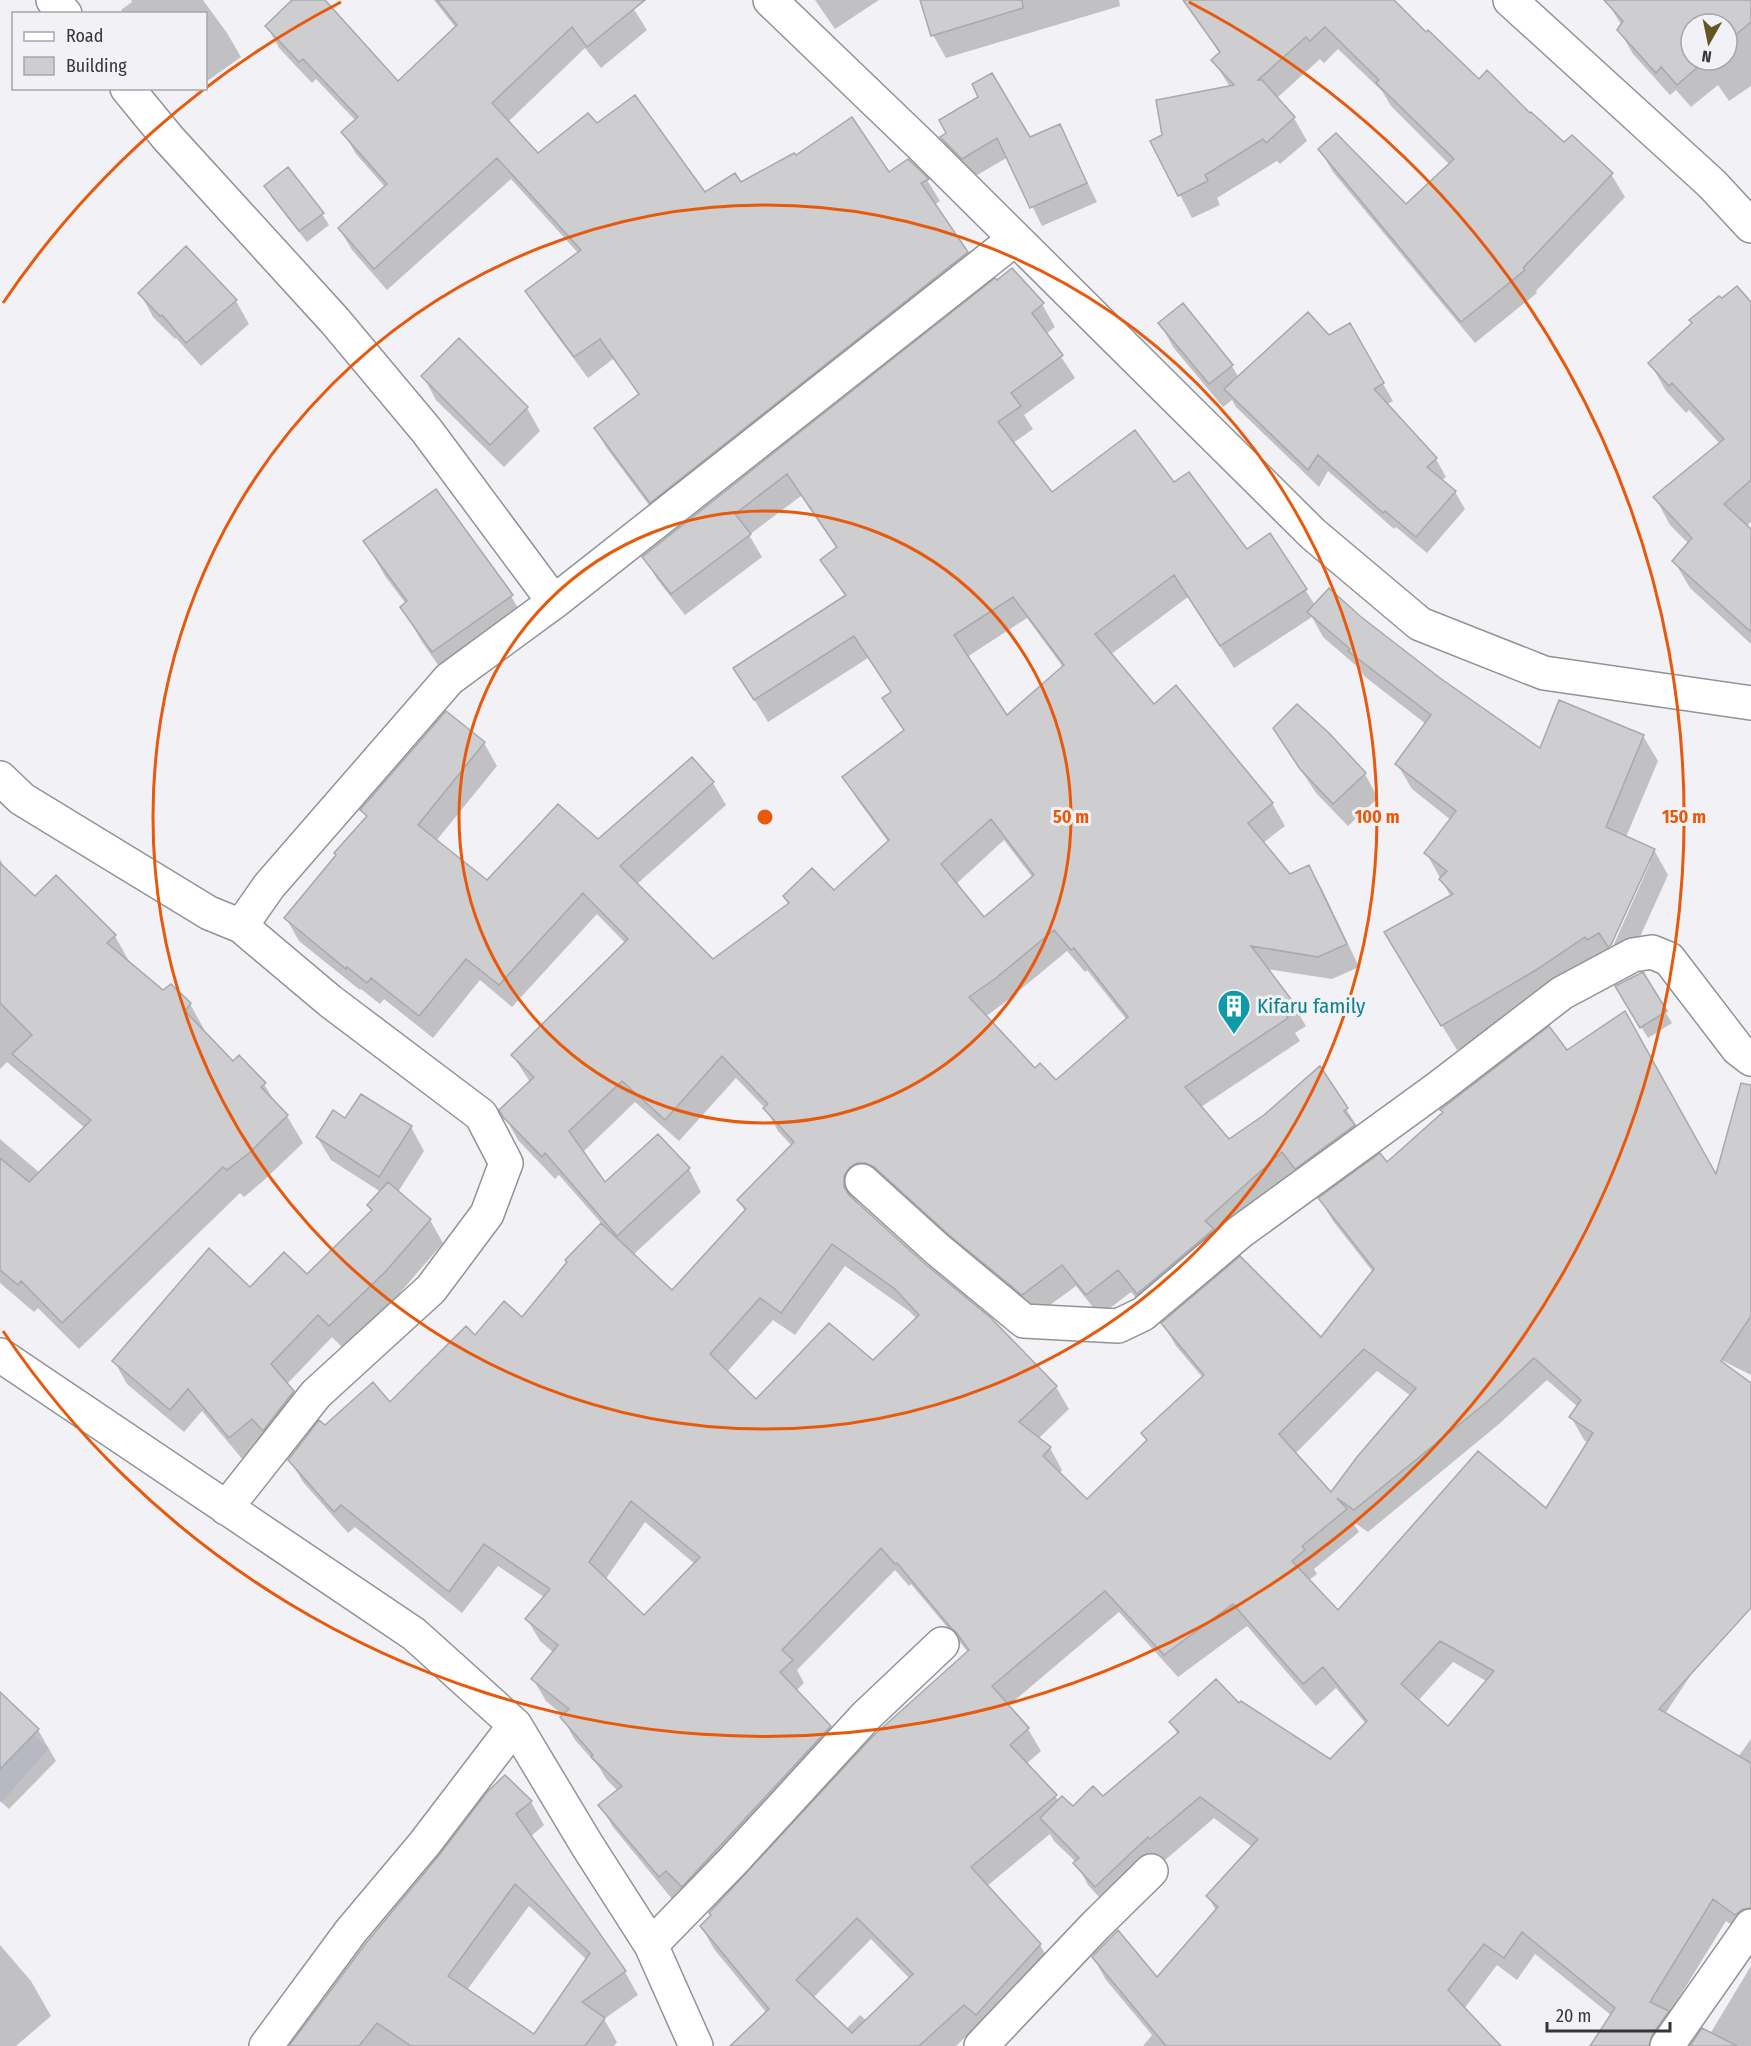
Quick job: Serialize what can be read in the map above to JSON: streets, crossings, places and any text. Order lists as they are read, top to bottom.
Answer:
{
  "places": {
    "building": ["Kifaru family"]
  },
  "legend": ["Road", "Building"],
  "scale_bar": "20 m",
  "north": "bottom",
  "rings": ["50 m", "100 m", "150 m"]
}
